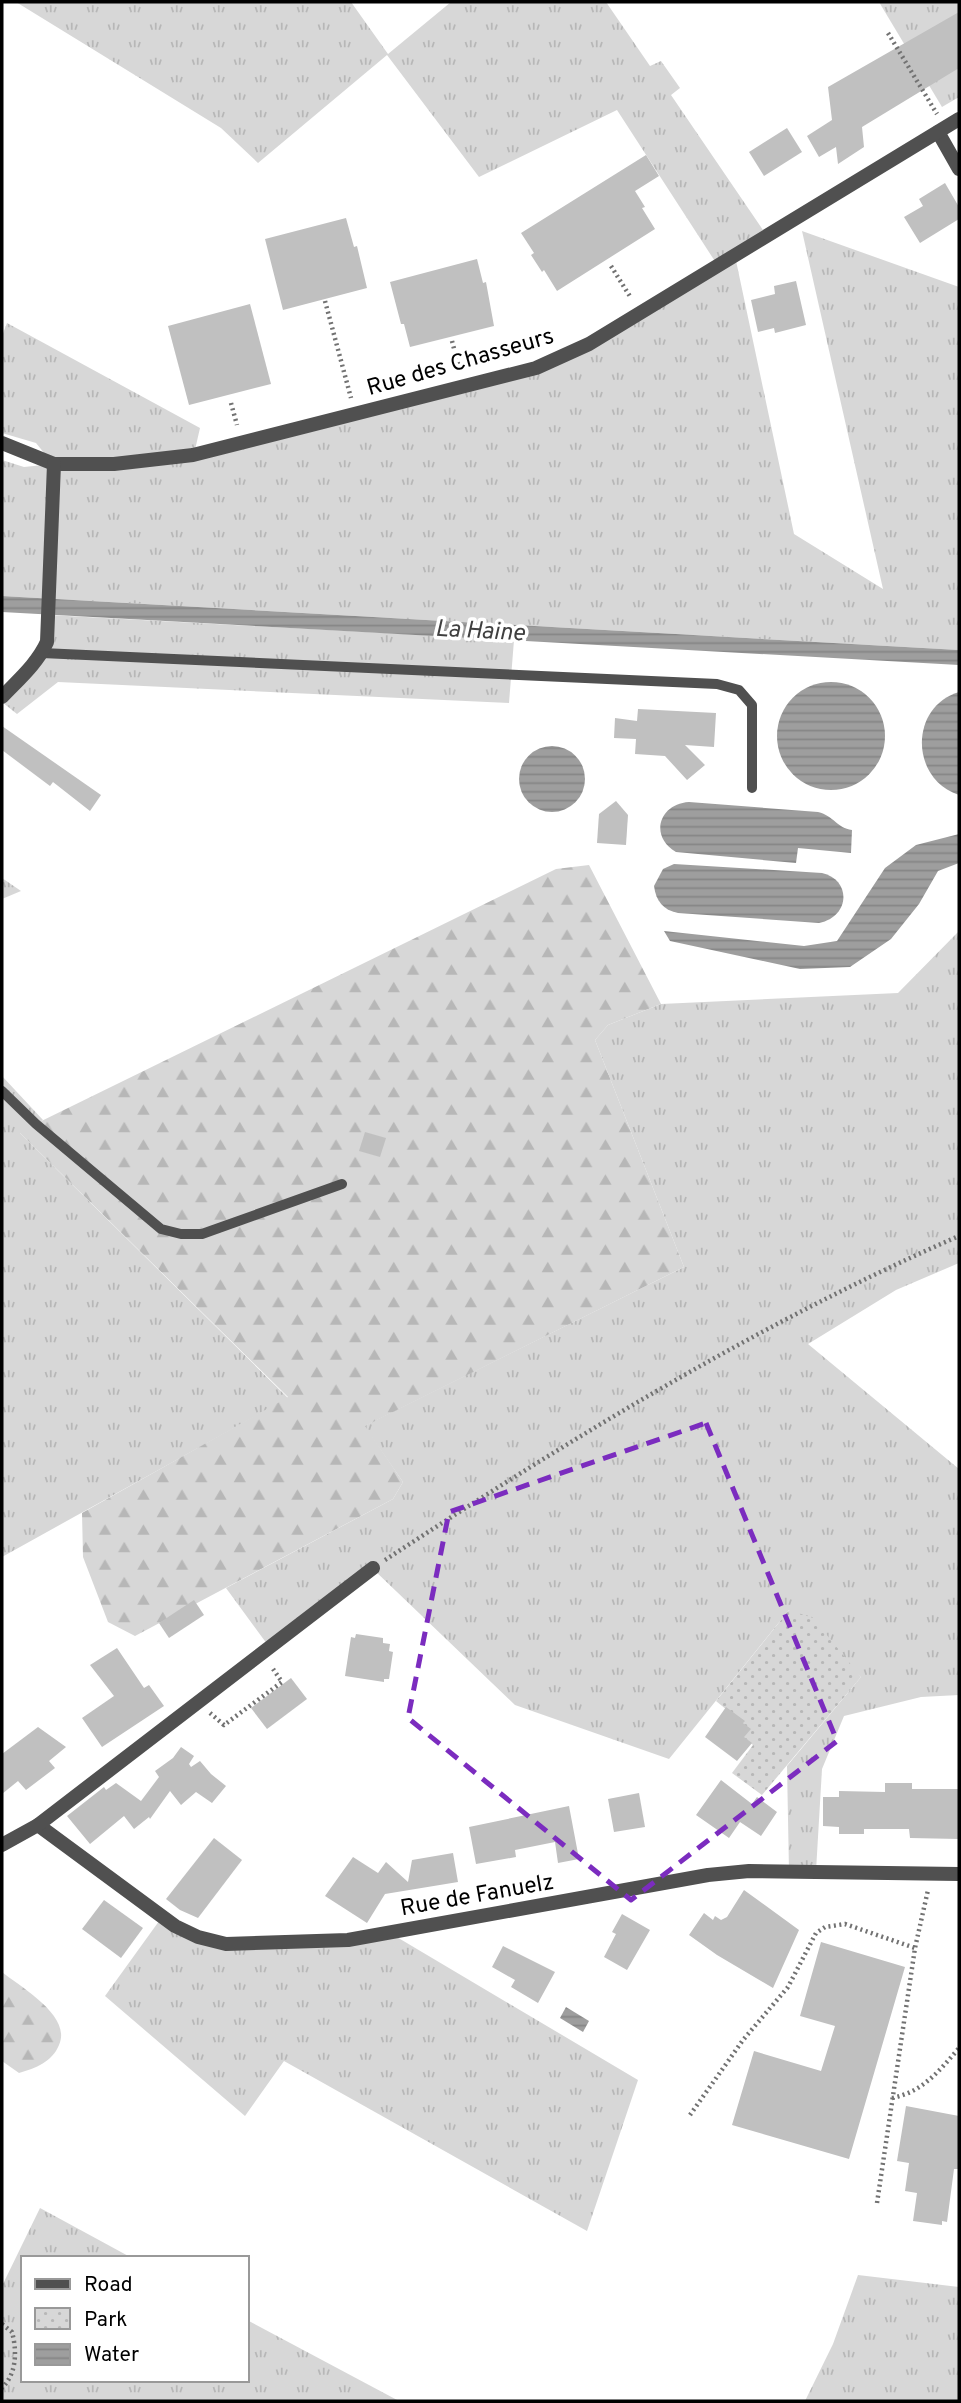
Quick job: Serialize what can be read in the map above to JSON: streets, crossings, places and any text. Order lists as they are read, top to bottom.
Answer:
{
  "streets": {
    "street": ["Rue des Chasseurs", "Rue de Fanuelz"]
  },
  "water": ["La Haine"],
  "legend": ["Road", "Park", "Water"]
}
